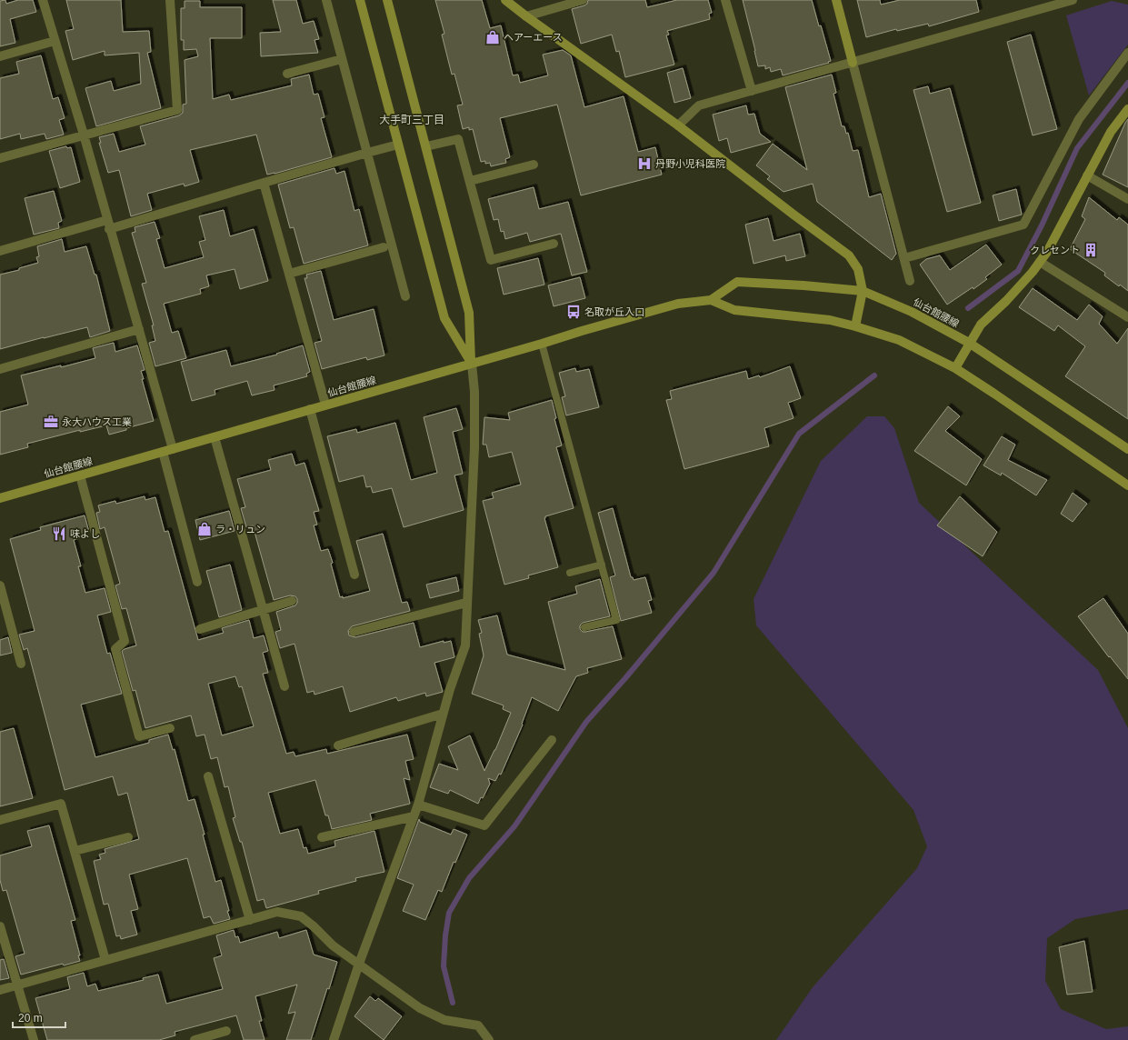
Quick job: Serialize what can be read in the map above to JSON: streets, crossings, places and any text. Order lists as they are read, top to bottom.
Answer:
{
  "streets": {
    "main road": ["仙台館腰線"]
  },
  "districts": ["大手町三丁目"],
  "places": {
    "shop": ["ヘアーエース", "ラ・リュン"],
    "hospital": ["丹野小児科医院"],
    "building": ["クレセント"],
    "bus stop": ["名取が丘入口"],
    "office": ["永大ハウス工業"],
    "restaurant": ["味よし"]
  },
  "scale_bar": "20 m"
}
